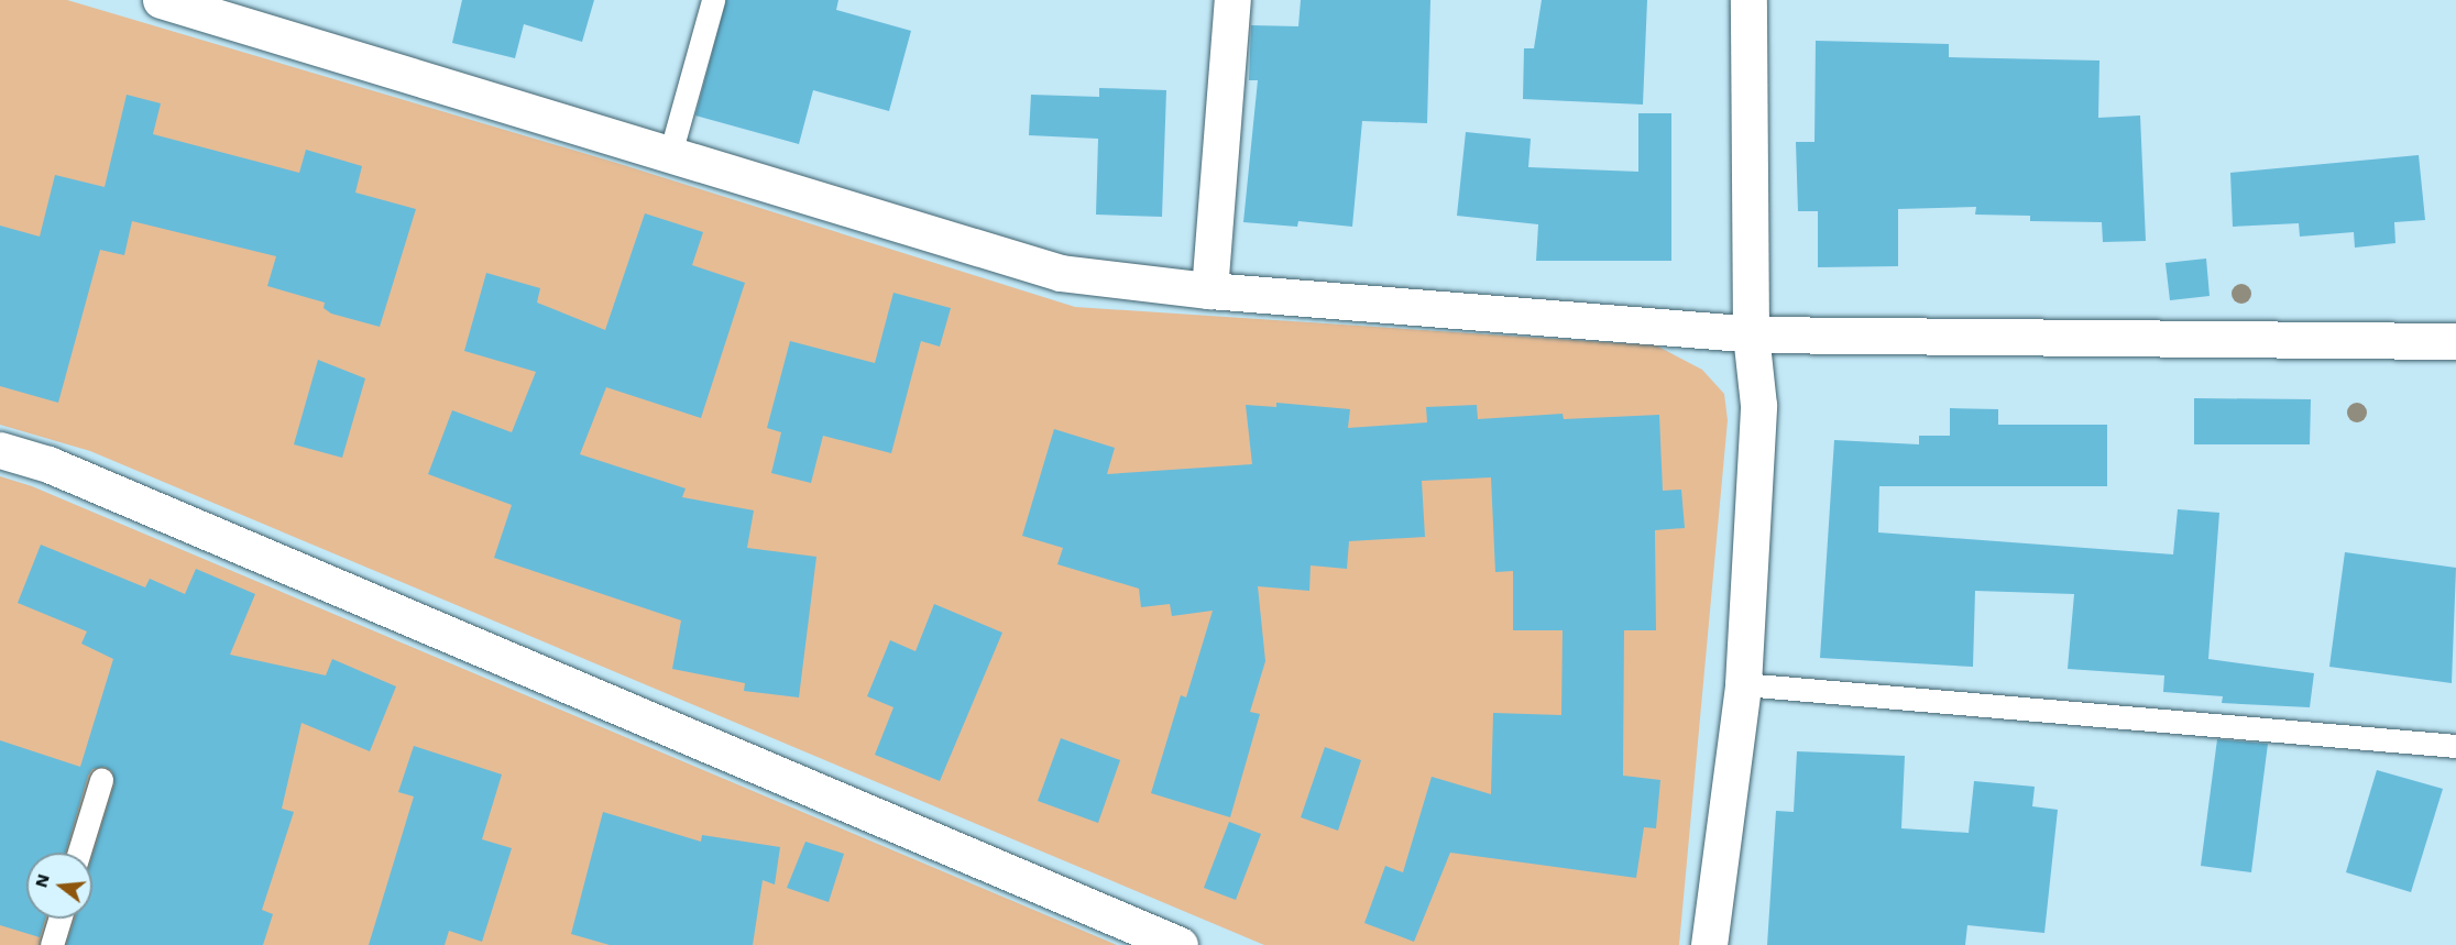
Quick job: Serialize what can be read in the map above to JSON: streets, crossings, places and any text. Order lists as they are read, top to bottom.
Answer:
{
  "north": "left"
}
